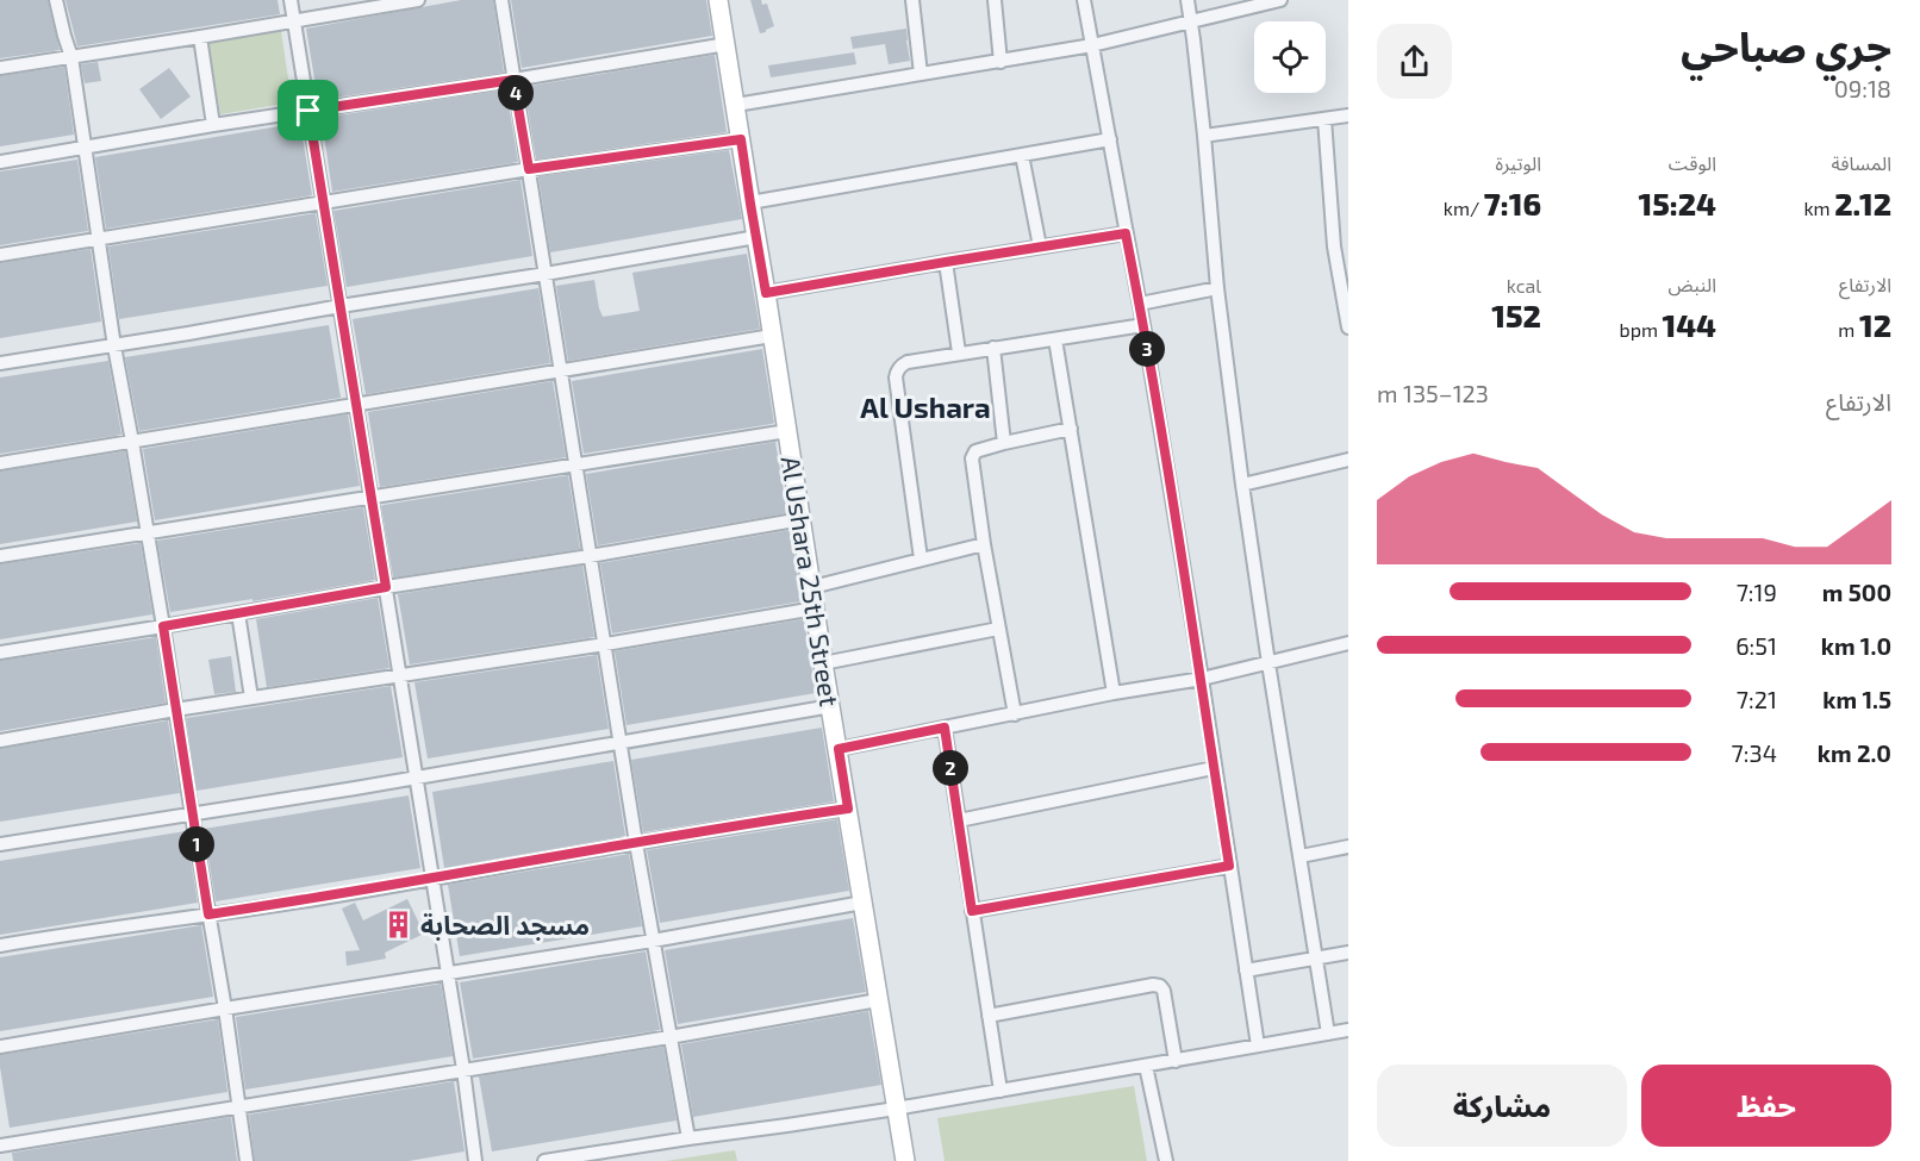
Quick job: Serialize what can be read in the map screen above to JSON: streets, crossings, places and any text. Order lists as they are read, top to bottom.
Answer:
{
  "streets": {
    "street": ["Al Ushara 25th Street"]
  },
  "districts": ["Al Ushara"],
  "places": {
    "building": ["مسجد الصحابة"]
  },
  "page": {
    "heading": ["جري صباحي", "09:18"],
    "pins": [
      "4",
      "3",
      "2",
      "1"
    ],
    "stats": [
      ["المسافة", "2.12 km"],
      ["الوقت", "15:24"],
      ["الوتيرة", "7:16 /km"],
      ["الارتفاع", "12 m"],
      ["النبض", "144 bpm"],
      ["kcal", "152"]
    ],
    "chart": ["الارتفاع", "123–135 m"],
    "list": [
      {
        "name": "500 m",
        "note": "7:19"
      },
      {
        "name": "1.0 km",
        "note": "6:51"
      },
      {
        "name": "1.5 km",
        "note": "7:21"
      },
      {
        "name": "2.0 km",
        "note": "7:34"
      }
    ],
    "buttons": ["حفظ", "مشاركة"]
  }
}
